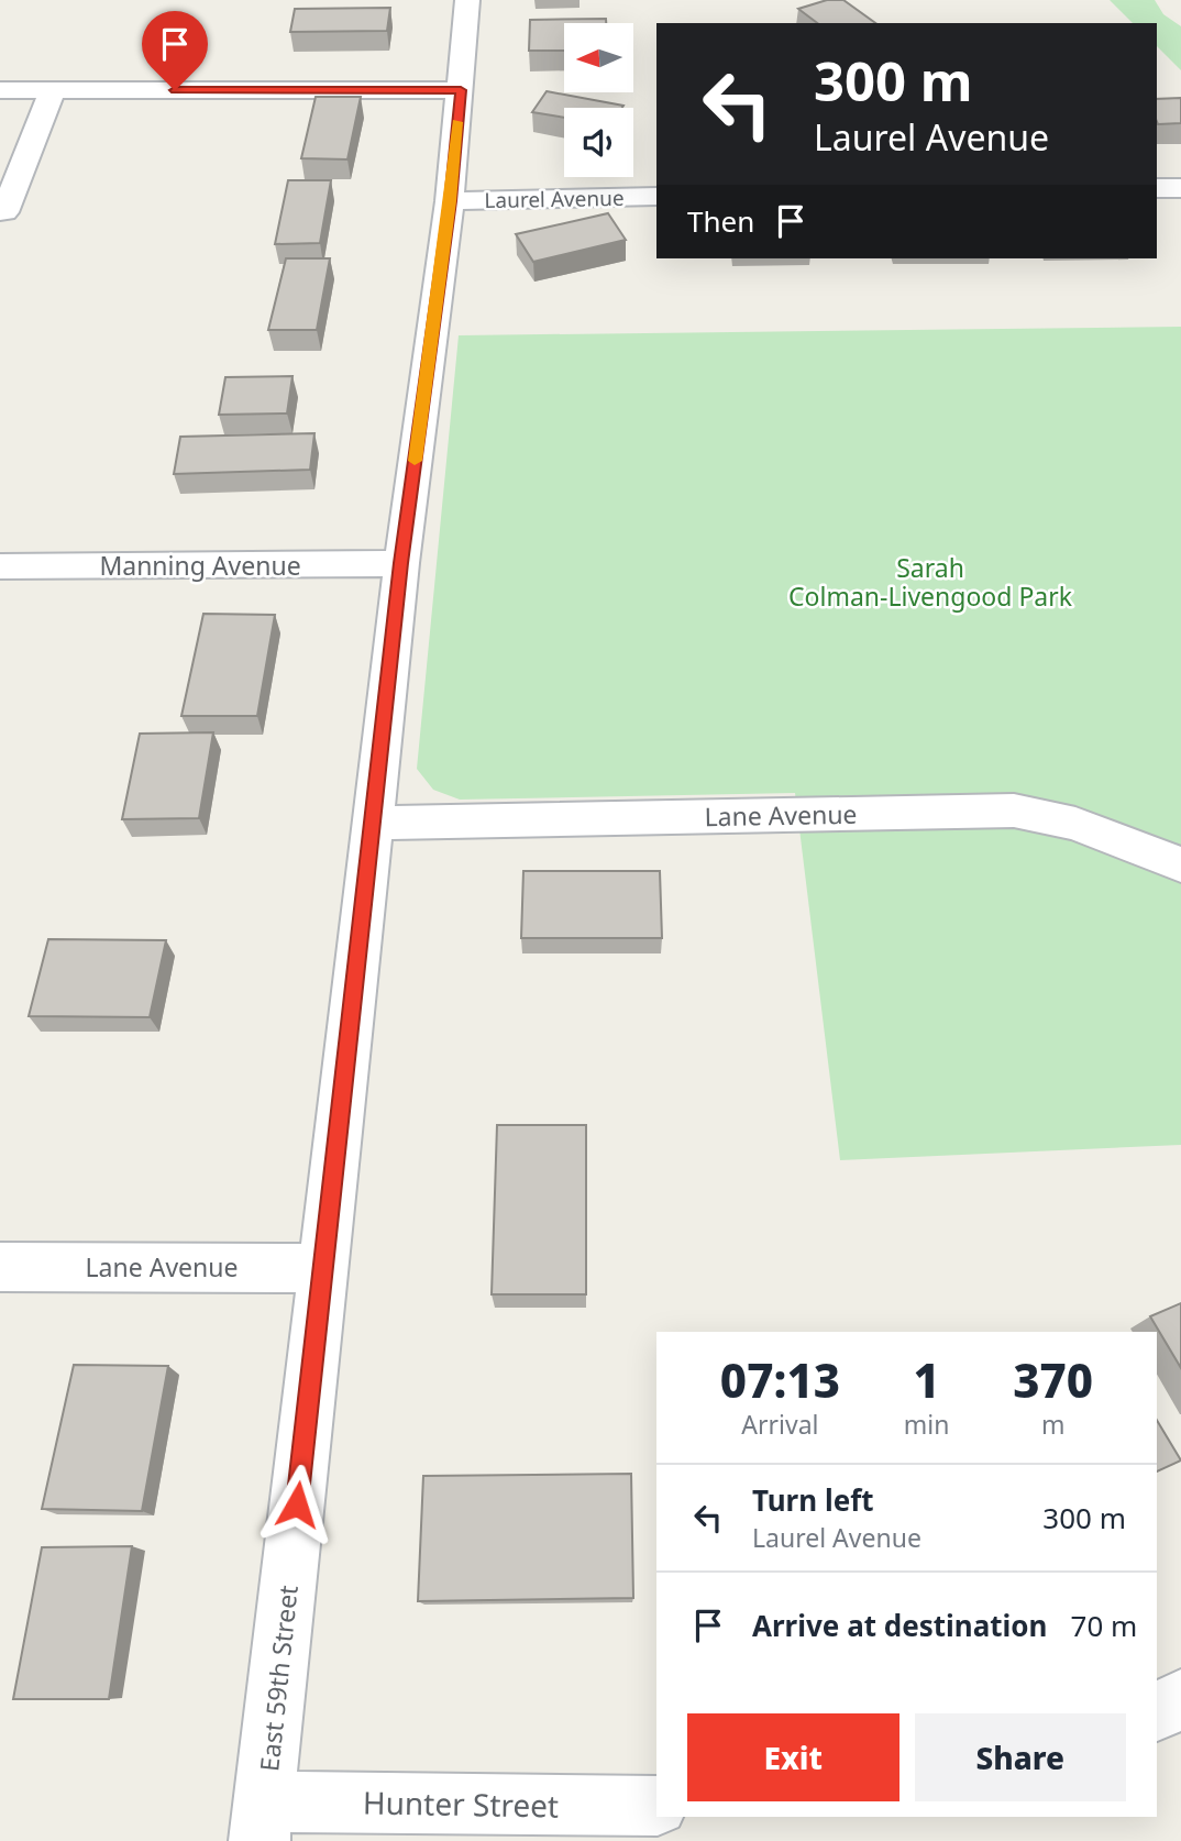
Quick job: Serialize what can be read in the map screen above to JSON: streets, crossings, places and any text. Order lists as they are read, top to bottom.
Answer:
{
  "streets": {
    "street": [
      "Laurel Avenue",
      "Manning Avenue",
      "Lane Avenue",
      "East 59th Street",
      "Hunter Street"
    ]
  },
  "crossings": [
    ["Laurel Avenue", "East 59th Street"],
    ["Manning Avenue", "East 59th Street"],
    ["Lane Avenue", "East 59th Street"],
    ["East 59th Street", "Hunter Street"]
  ],
  "parks": ["Sarah Colman-Livengood Park"],
  "north": "left",
  "page": {
    "turn": ["300 m", "Laurel Avenue"],
    "then": "Then",
    "eta": [
      "07:13",
      "Arrival",
      "1",
      "min",
      "370",
      "m"
    ],
    "list": [
      {
        "name": "Turn left",
        "note": "Laurel Avenue",
        "value": "300 m"
      },
      {
        "name": "Arrive at destination",
        "value": "70 m"
      }
    ],
    "buttons": ["Exit", "Share"]
  }
}
